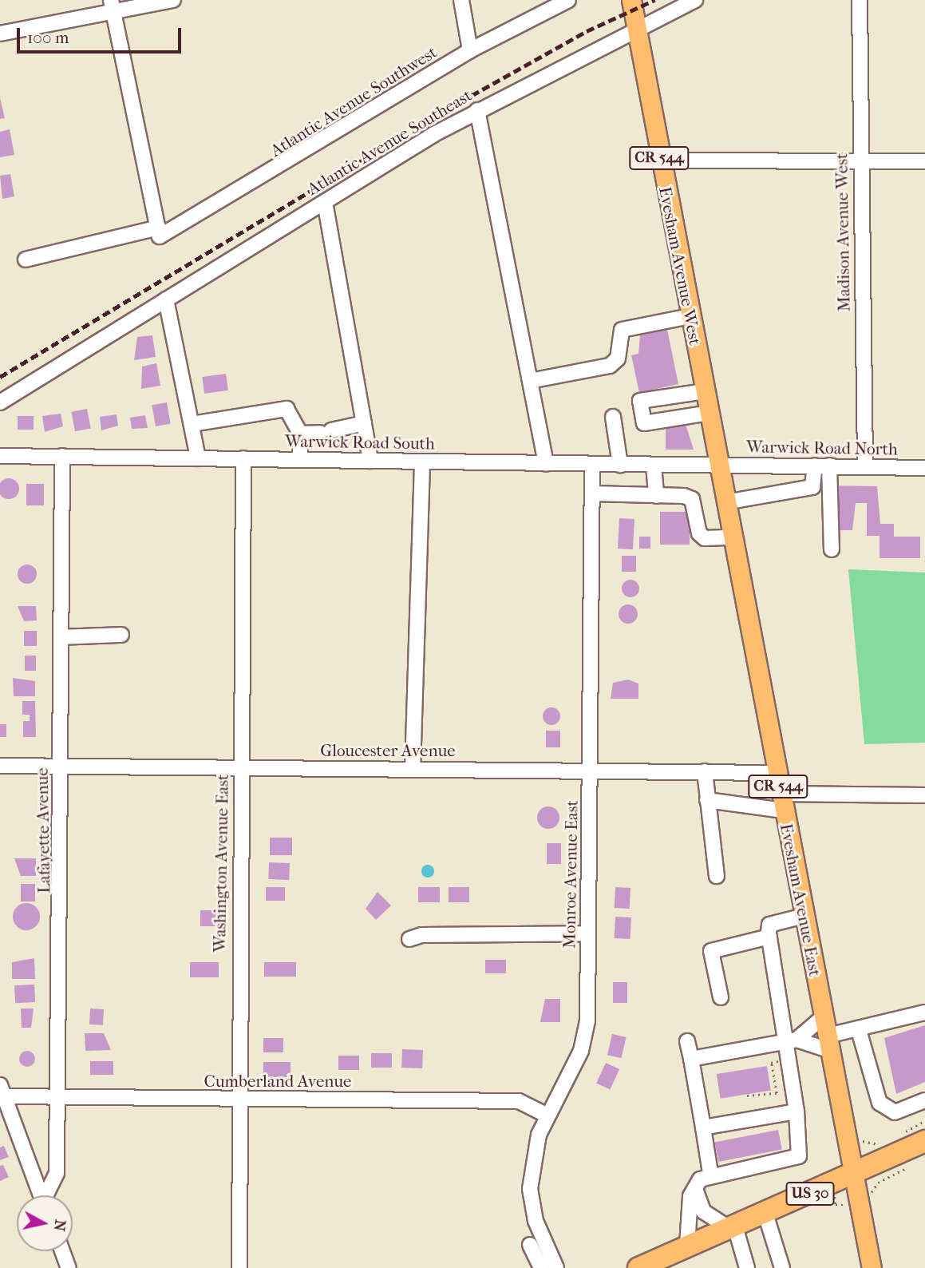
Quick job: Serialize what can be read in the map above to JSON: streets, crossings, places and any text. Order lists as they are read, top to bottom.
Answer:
{
  "streets": {
    "highway": ["US 30"],
    "main road": ["CR 544", "Evesham Avenue West", "Evesham Avenue East"],
    "street": [
      "Atlantic Avenue Southwest",
      "Atlantic Avenue Southeast",
      "Madison Avenue West",
      "Warwick Road South",
      "Warwick Road North",
      "Gloucester Avenue",
      "Lafayette Avenue",
      "Washington Avenue East",
      "Monroe Avenue East",
      "Cumberland Avenue"
    ]
  },
  "crossings": [
    ["Atlantic Avenue Southeast", "Evesham Avenue West"],
    ["Madison Avenue West", "Warwick Road North"],
    ["Evesham Avenue West", "Warwick Road South"],
    ["Evesham Avenue West", "Warwick Road North"],
    ["Evesham Avenue West", "Evesham Avenue East"],
    ["Warwick Road South", "Warwick Road North"],
    ["Warwick Road South", "Lafayette Avenue"],
    ["Warwick Road South", "Washington Avenue East"],
    ["Warwick Road South", "Monroe Avenue East"],
    ["Warwick Road South", "Evesham Avenue East"],
    ["Warwick Road North", "Evesham Avenue East"],
    ["Gloucester Avenue", "Lafayette Avenue"],
    ["Gloucester Avenue", "Washington Avenue East"],
    ["Gloucester Avenue", "Monroe Avenue East"],
    ["Gloucester Avenue", "Evesham Avenue East"],
    ["Lafayette Avenue", "Cumberland Avenue"],
    ["Washington Avenue East", "Cumberland Avenue"],
    ["Monroe Avenue East", "Cumberland Avenue"],
    ["Evesham Avenue East", "US 30"]
  ],
  "scale_bar": "100 m",
  "north": "right"
}
